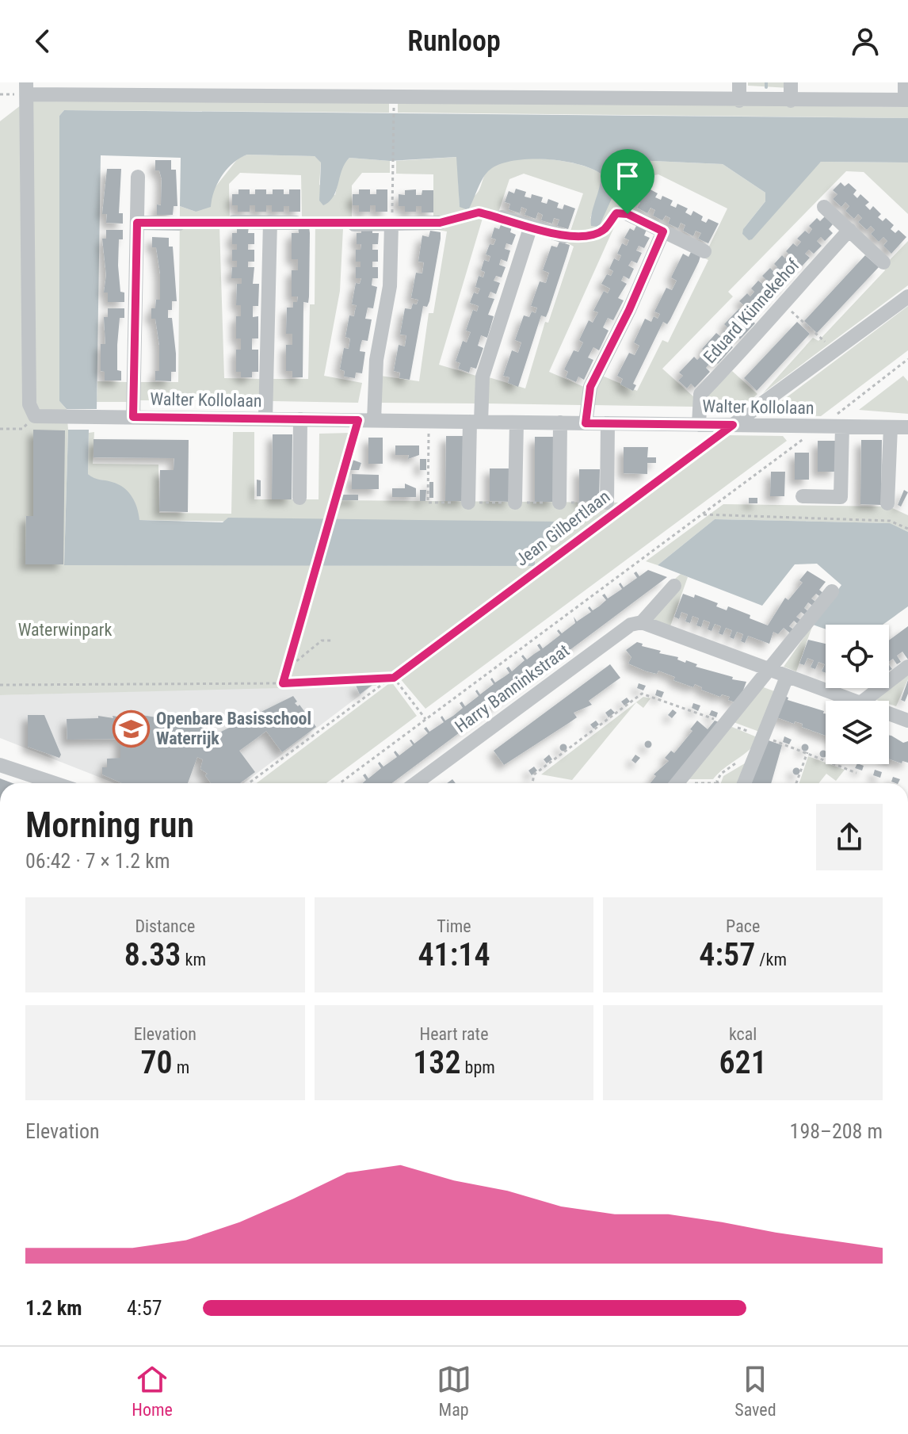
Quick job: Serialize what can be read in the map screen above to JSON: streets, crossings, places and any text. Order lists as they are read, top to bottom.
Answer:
{
  "streets": {
    "street": ["Eduard Künnekehof", "Walter Kollolaan", "Harry Banninkstraat"],
    "path": ["Jean Gilbertlaan"]
  },
  "crossings": [
    ["Eduard Künnekehof", "Walter Kollolaan"],
    ["Walter Kollolaan", "Jean Gilbertlaan"]
  ],
  "parks": ["Waterwinpark"],
  "places": {
    "school or university": ["Openbare Basisschool Waterrijk"]
  },
  "page": {
    "header": "Runloop",
    "heading": ["Morning run", "06:42 · 7 × 1.2 km"],
    "stats": [
      ["Distance", "8.33 km"],
      ["Time", "41:14"],
      ["Pace", "4:57 /km"],
      ["Elevation", "70 m"],
      ["Heart rate", "132 bpm"],
      ["kcal", "621"]
    ],
    "chart": ["Elevation", "198–208 m"],
    "list": [
      {
        "name": "1.2 km",
        "note": "4:57"
      }
    ],
    "tabs": ["Home", "Map", "Saved"]
  }
}
